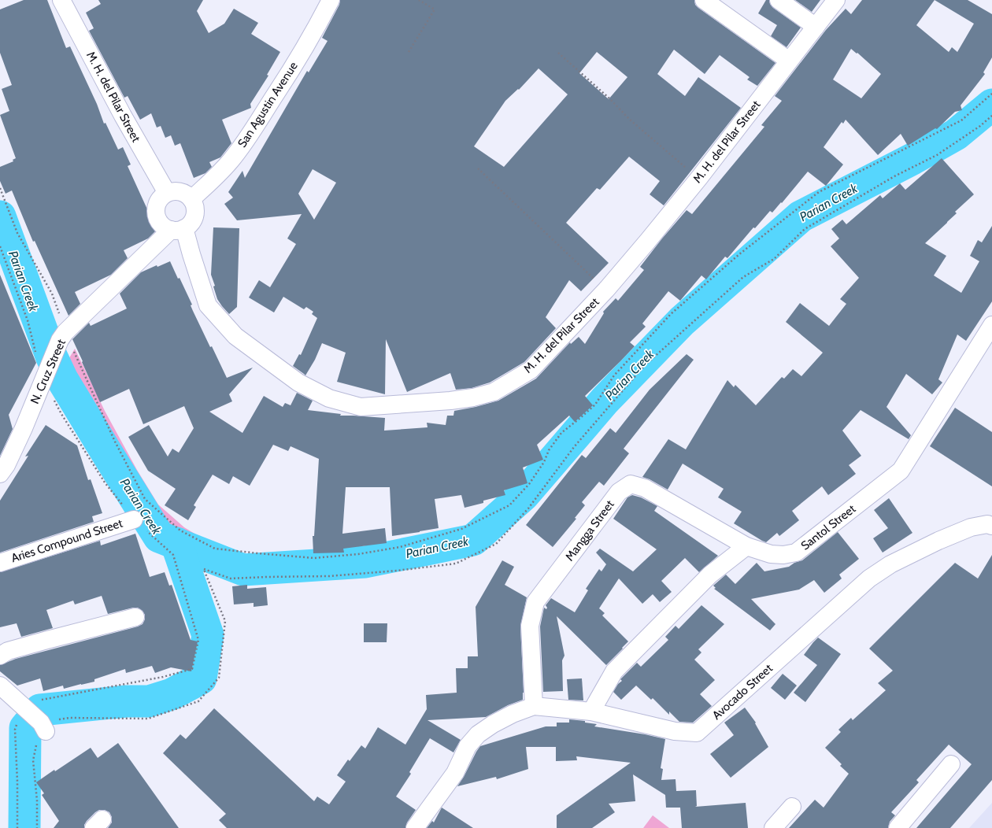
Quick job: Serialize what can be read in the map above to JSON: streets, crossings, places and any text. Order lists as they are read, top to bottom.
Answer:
{
  "streets": {
    "street": [
      "M. H. del Pilar Street",
      "San Agustin Avenue",
      "N. Cruz Street",
      "Santol Street",
      "Mangga Street",
      "Aries Compound Street",
      "Avocado Street"
    ]
  },
  "crossings": [
    ["M. H. del Pilar Street", "San Agustin Avenue"],
    ["M. H. del Pilar Street", "N. Cruz Street"],
    ["San Agustin Avenue", "N. Cruz Street"],
    ["Santol Street", "Mangga Street"],
    ["Mangga Street", "Avocado Street"]
  ],
  "water": ["Parian Creek"]
}
